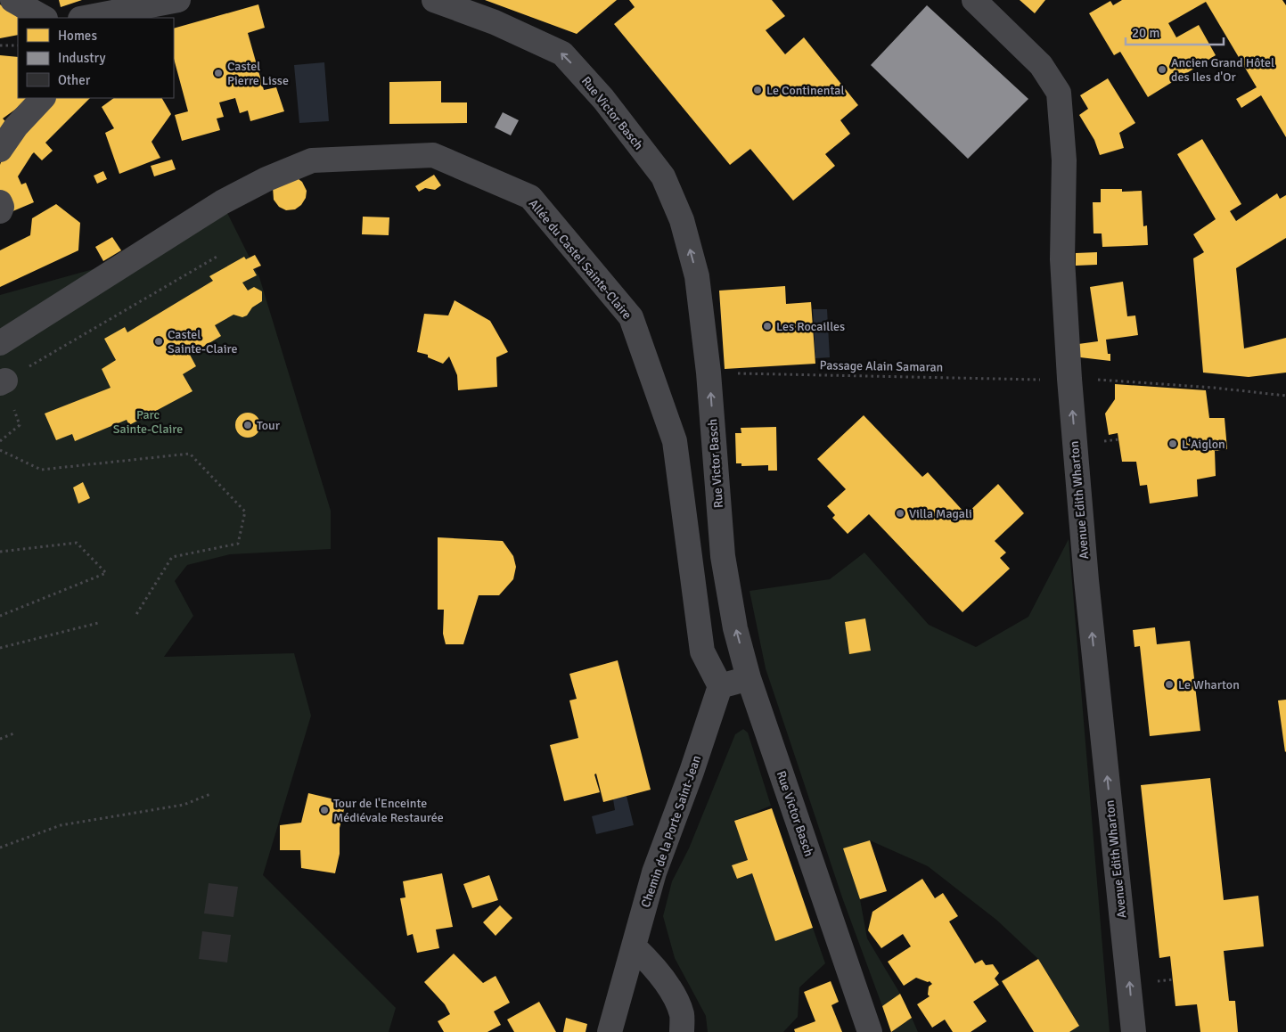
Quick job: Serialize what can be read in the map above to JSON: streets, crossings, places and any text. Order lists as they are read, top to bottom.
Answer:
{
  "streets": {
    "street": [
      "Rue Victor Basch",
      "Allée du Castel Sainte-Claire",
      "Avenue Edith Wharton",
      "Chemin de la Porte Saint-Jean"
    ],
    "path": ["Passage Alain Samaran"]
  },
  "crossings": [
    ["Rue Victor Basch", "Passage Alain Samaran"],
    ["Allée du Castel Sainte-Claire", "Chemin de la Porte Saint-Jean"]
  ],
  "one_way": ["Rue Victor Basch", "Avenue Edith Wharton"],
  "parks": ["Parc Sainte-Claire"],
  "places": [
    "Ancien Grand Hôtel des Iles d'Or",
    "Castel Pierre Lisse",
    "Le Continental",
    "Les Rocailles",
    "Castel Sainte-Claire",
    "Tour",
    "L'Aiglon",
    "Villa Magali",
    "Le Wharton",
    "Tour de l'Enceinte Médiévale Restaurée"
  ],
  "legend": ["Homes", "Industry", "Other"],
  "scale_bar": "20 m"
}
